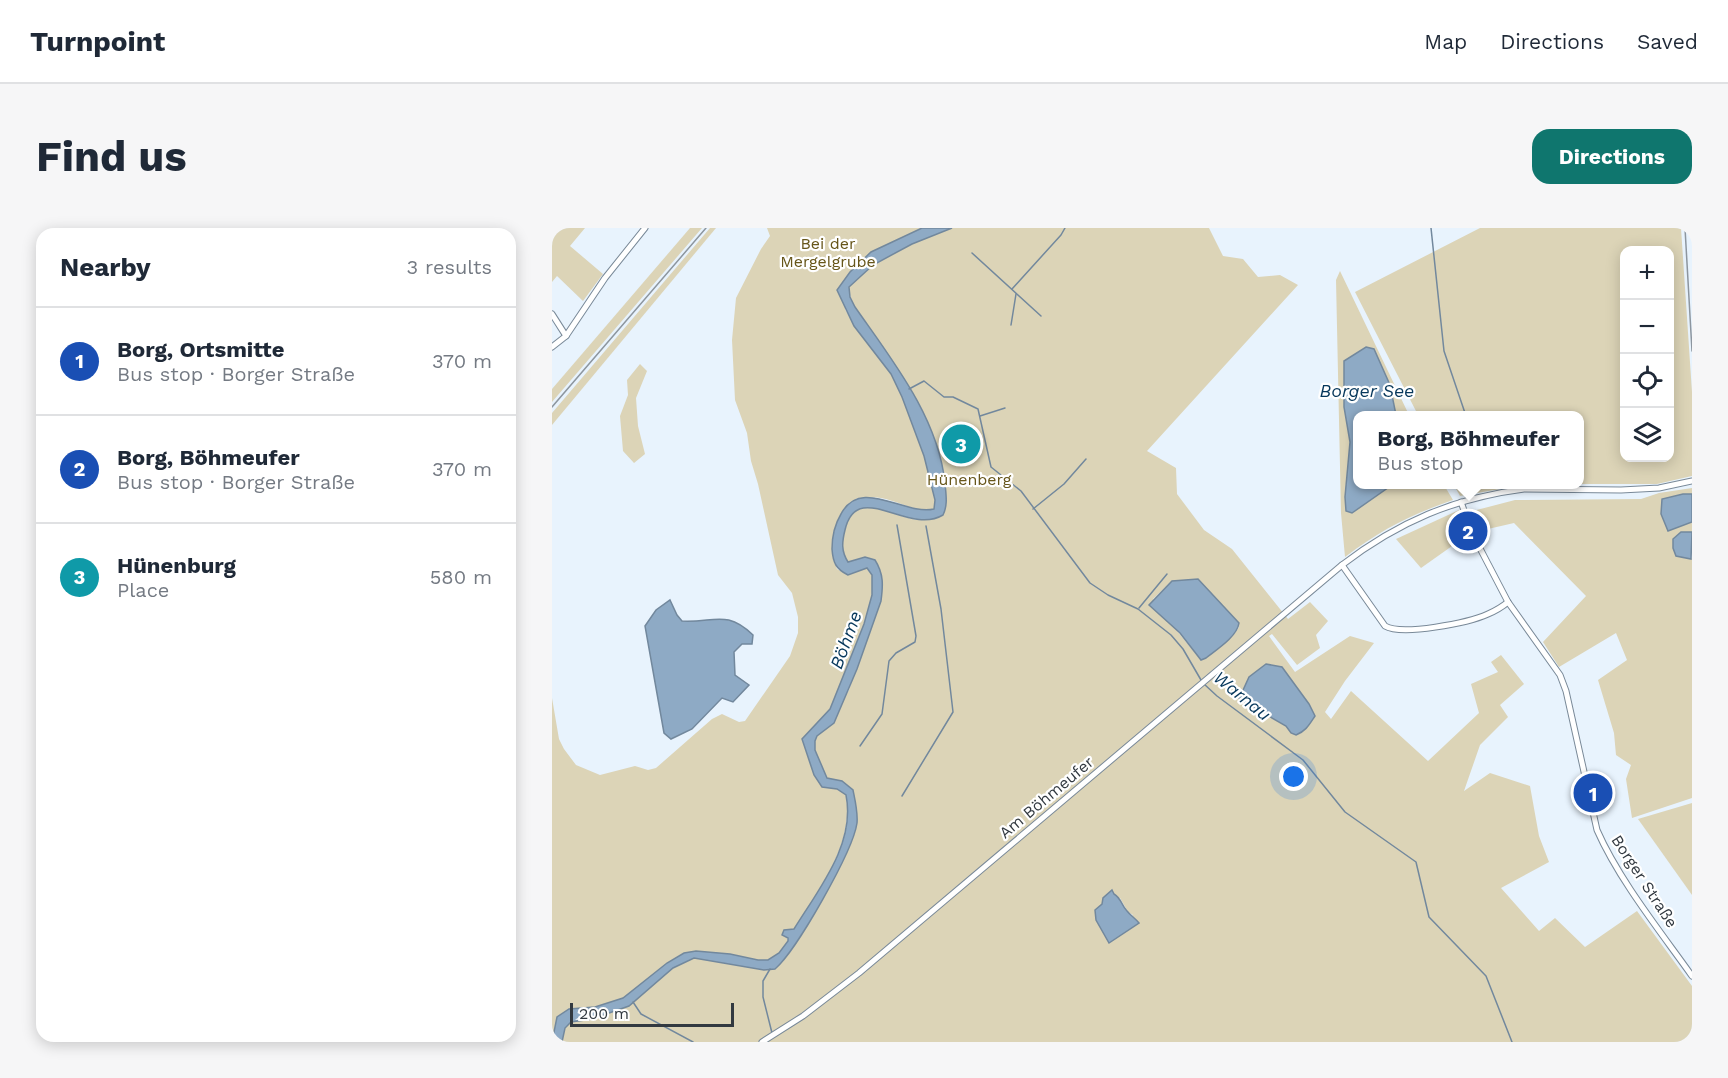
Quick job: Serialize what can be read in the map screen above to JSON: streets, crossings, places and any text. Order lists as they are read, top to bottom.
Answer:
{
  "streets": {
    "street": ["Am Böhmeufer", "Borger Straße"]
  },
  "crossings": [
    ["Am Böhmeufer", "Borger Straße"]
  ],
  "water": ["Borger See", "Böhme", "Warnau"],
  "parks": ["Bei der Mergelgrube", "Hünenberg"],
  "scale_bar": "200 m",
  "page": {
    "header": "Turnpoint",
    "nav": ["Map", "Directions", "Saved"],
    "buttons": "Directions",
    "title": "Find us",
    "heading": ["Nearby", "3 results"],
    "map_buttons": ["+", "−"],
    "list": [
      {
        "mark": "1",
        "name": "Borg, Ortsmitte",
        "note": "Bus stop · Borger Straße",
        "value": "370 m"
      },
      {
        "mark": "2",
        "name": "Borg, Böhmeufer",
        "note": "Bus stop · Borger Straße",
        "value": "370 m"
      },
      {
        "mark": "3",
        "name": "Hünenburg",
        "note": "Place",
        "value": "580 m"
      }
    ],
    "popup": ["Borg, Böhmeufer", "Bus stop"],
    "pins": ["3", "2", "1"],
    "scale": "200 m"
  }
}
